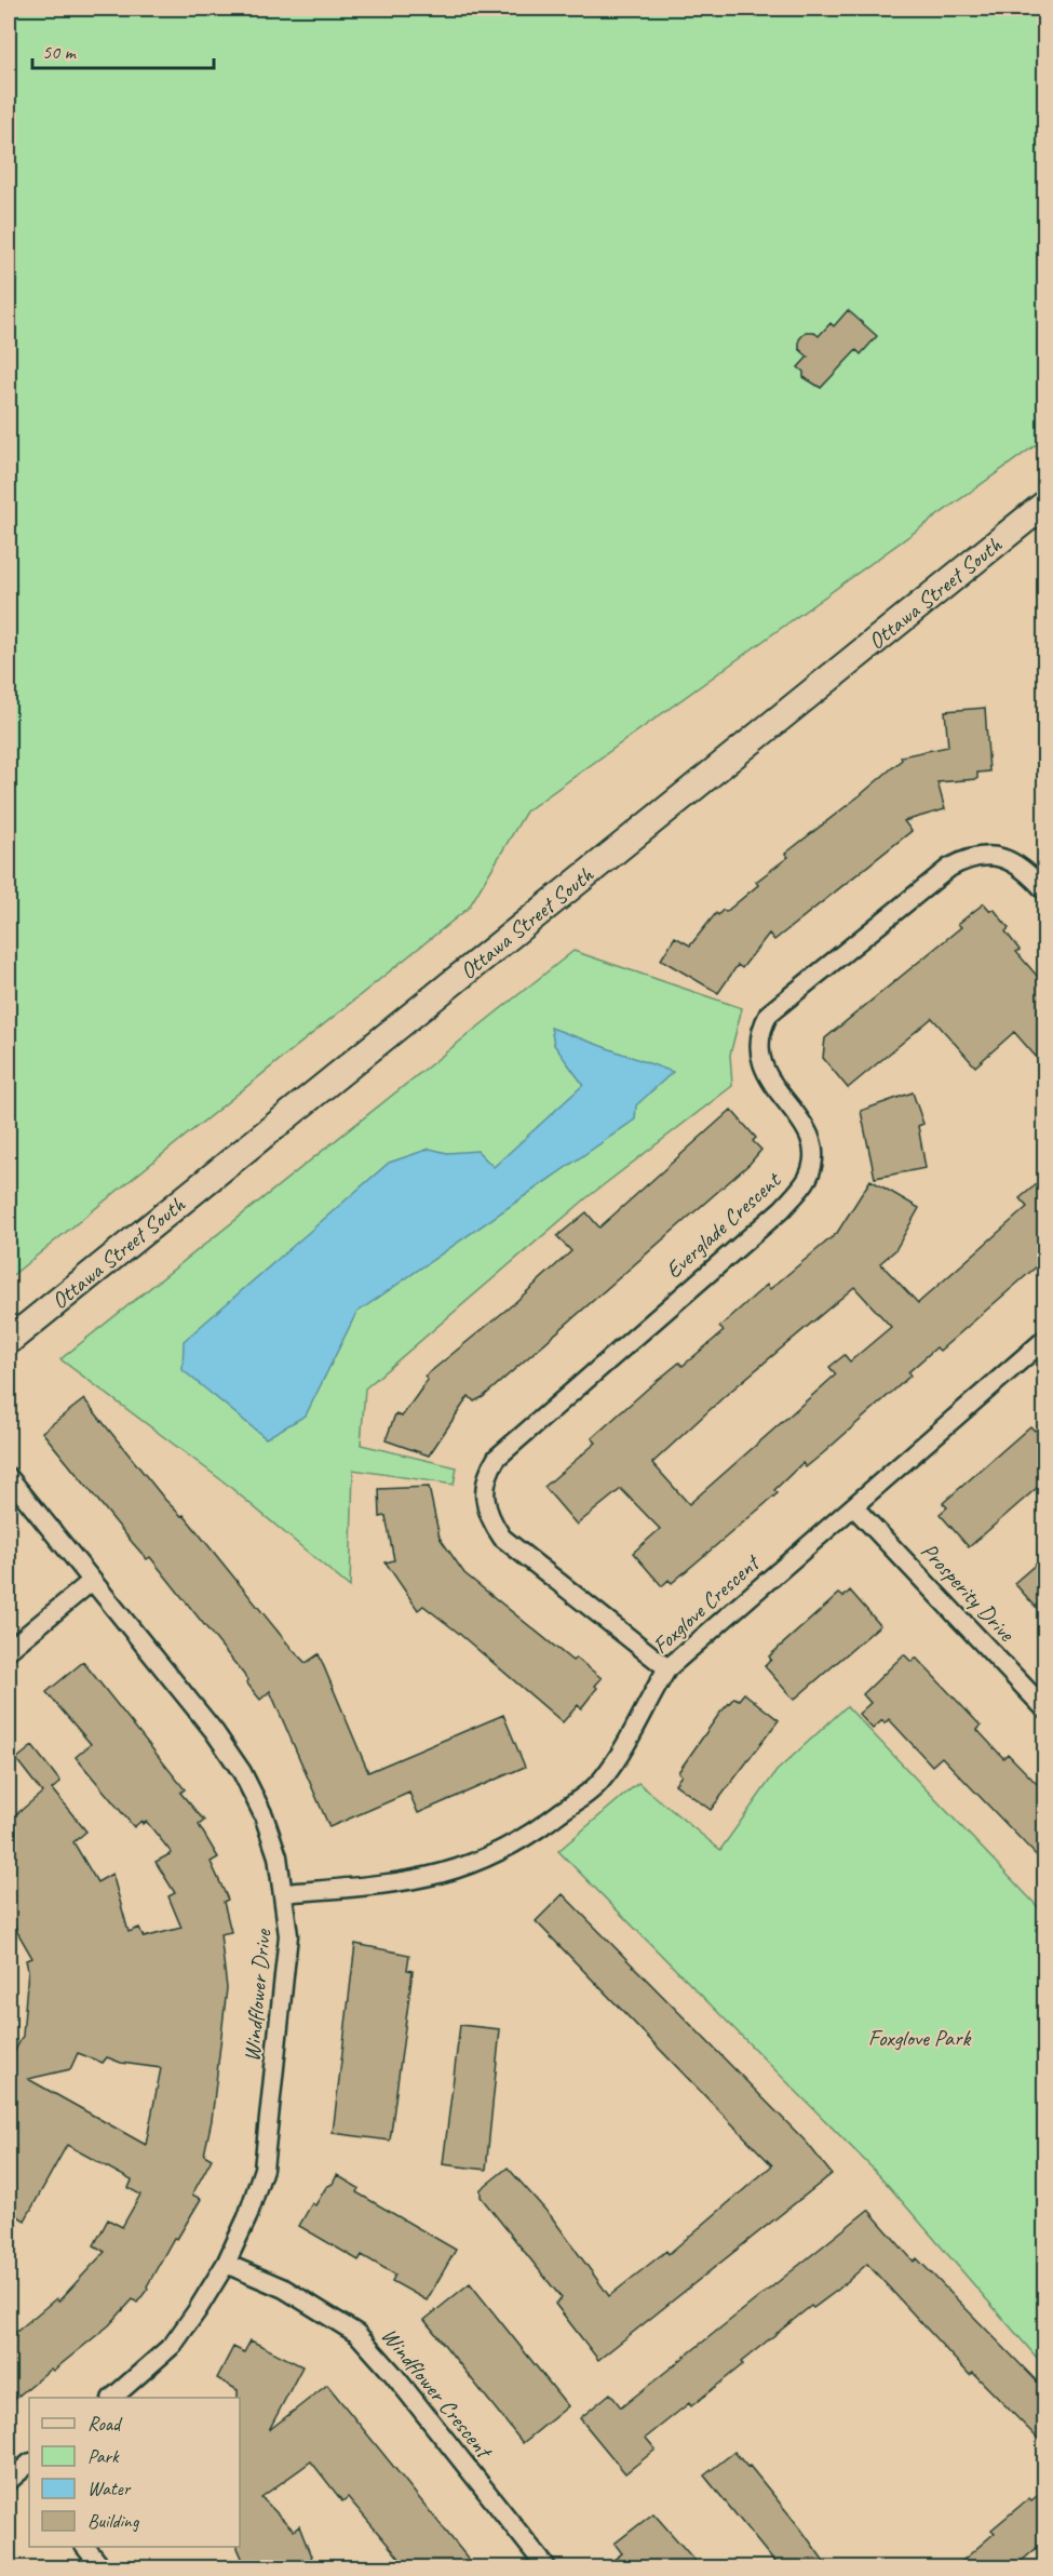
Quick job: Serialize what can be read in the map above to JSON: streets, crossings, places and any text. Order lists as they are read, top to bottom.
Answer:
{
  "streets": {
    "main road": ["Ottawa Street South"],
    "street": [
      "Everglade Crescent",
      "Prosperity Drive",
      "Foxglove Crescent",
      "Windflower Drive",
      "Windflower Crescent"
    ]
  },
  "crossings": [
    ["Everglade Crescent", "Foxglove Crescent"],
    ["Prosperity Drive", "Foxglove Crescent"],
    ["Foxglove Crescent", "Windflower Drive"],
    ["Windflower Drive", "Windflower Crescent"]
  ],
  "parks": ["Foxglove Park"],
  "legend": [
    "Road",
    "Park",
    "Water",
    "Building"
  ],
  "scale_bar": "50 m"
}
